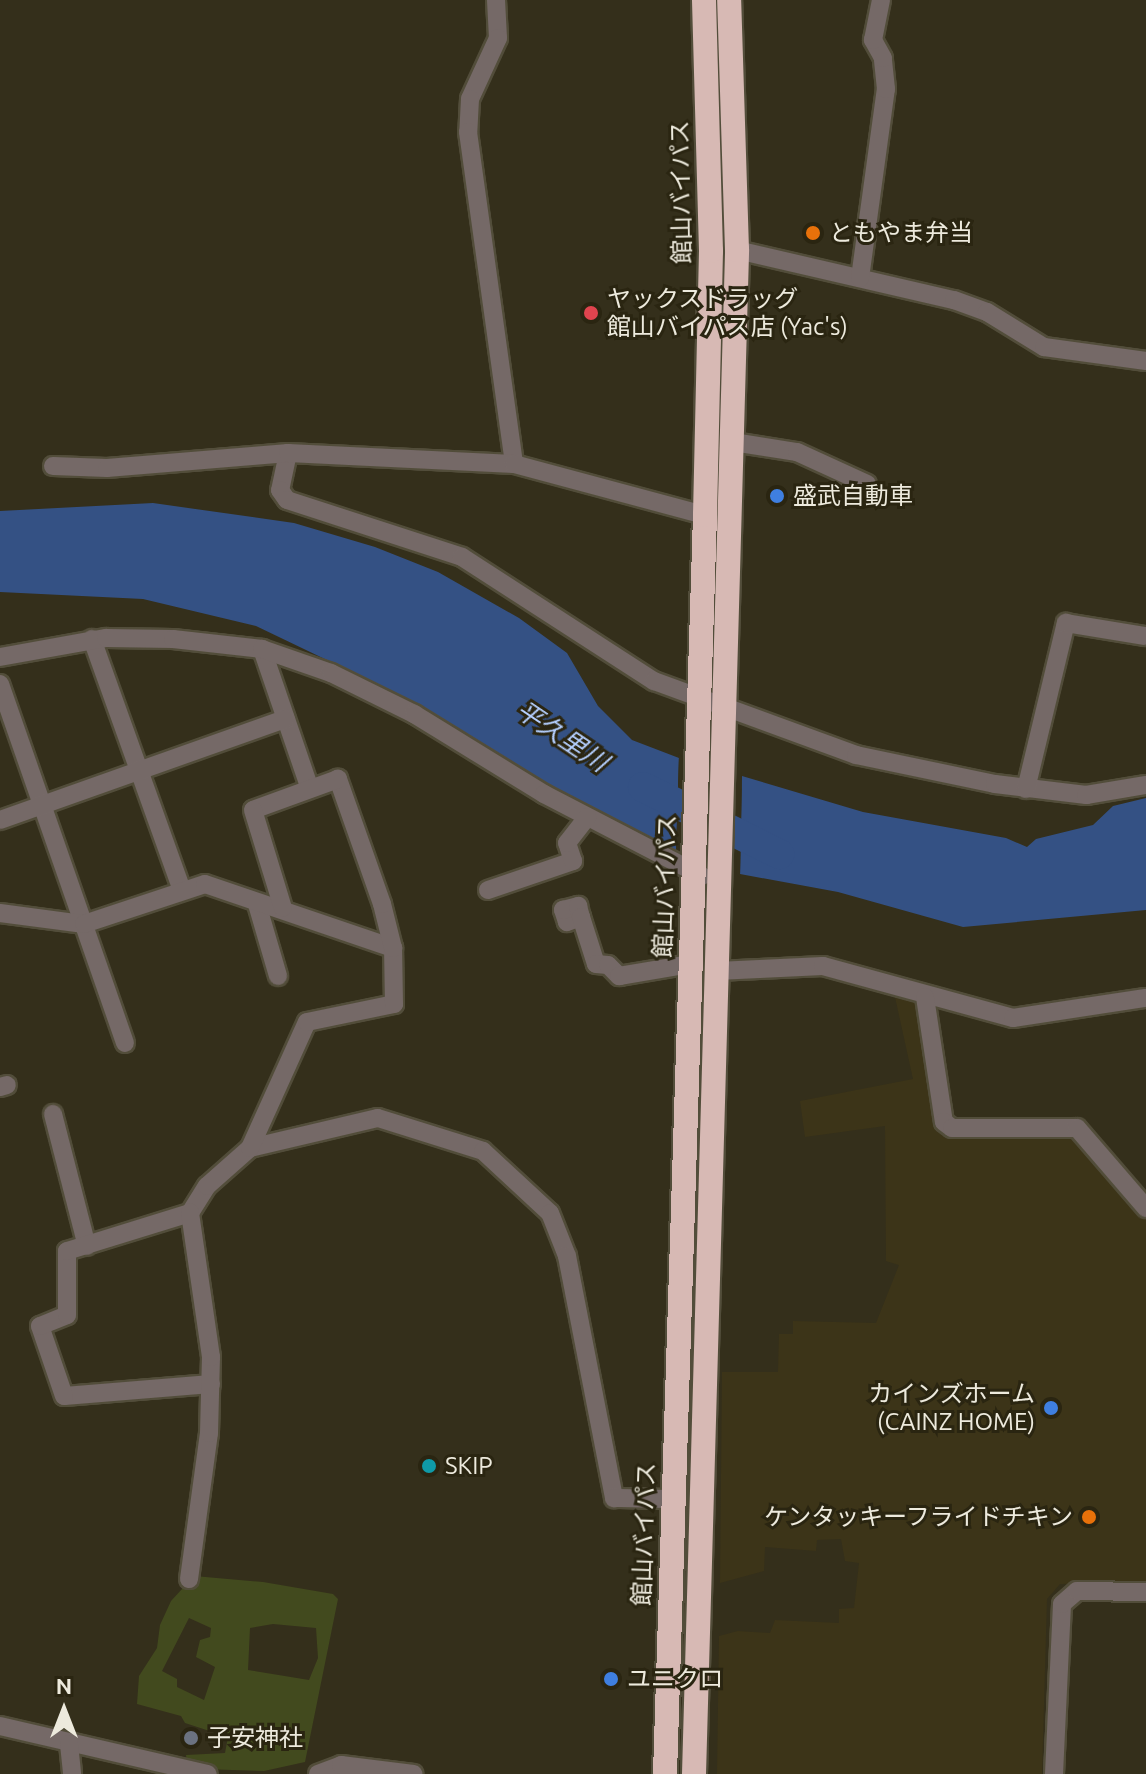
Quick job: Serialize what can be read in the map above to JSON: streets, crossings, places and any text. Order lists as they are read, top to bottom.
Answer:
{
  "streets": {
    "highway": ["館山バイパス"]
  },
  "water": ["平久里川"],
  "places": [
    "ともやま弁当",
    "ヤックスドラッグ 館山バイパス店 (Yac's)",
    "盛武自動車",
    "カインズホーム (CAINZ HOME)",
    "SKIP",
    "ケンタッキーフライドチキン",
    "ユニクロ",
    "子安神社"
  ],
  "north": "top"
}
